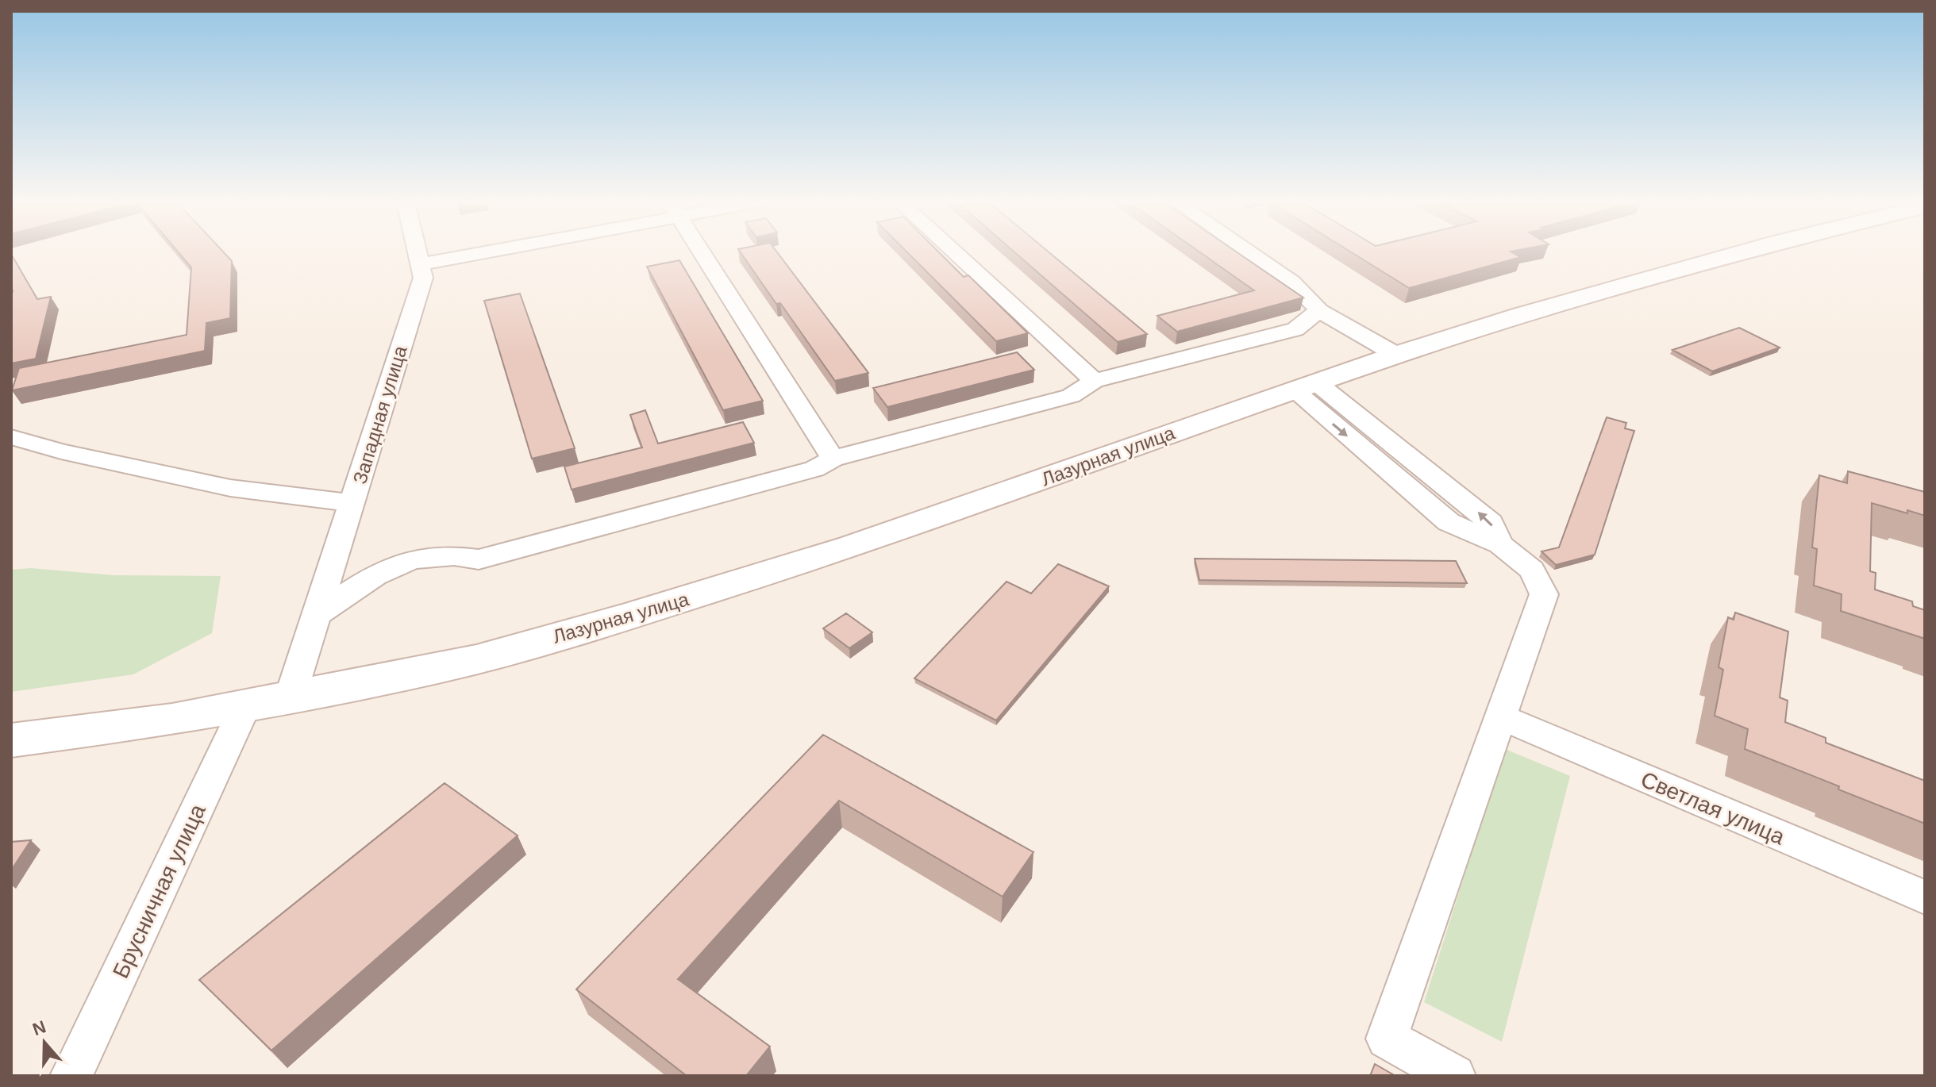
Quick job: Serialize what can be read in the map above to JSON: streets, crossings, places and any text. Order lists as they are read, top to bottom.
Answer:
{
  "streets": {
    "street": [
      "Западная улица",
      "Лазурная улица",
      "Светлая улица",
      "Брусничная улица"
    ]
  },
  "crossings": [
    ["Западная улица", "Лазурная улица"],
    ["Лазурная улица", "Брусничная улица"]
  ],
  "north": "top"
}
